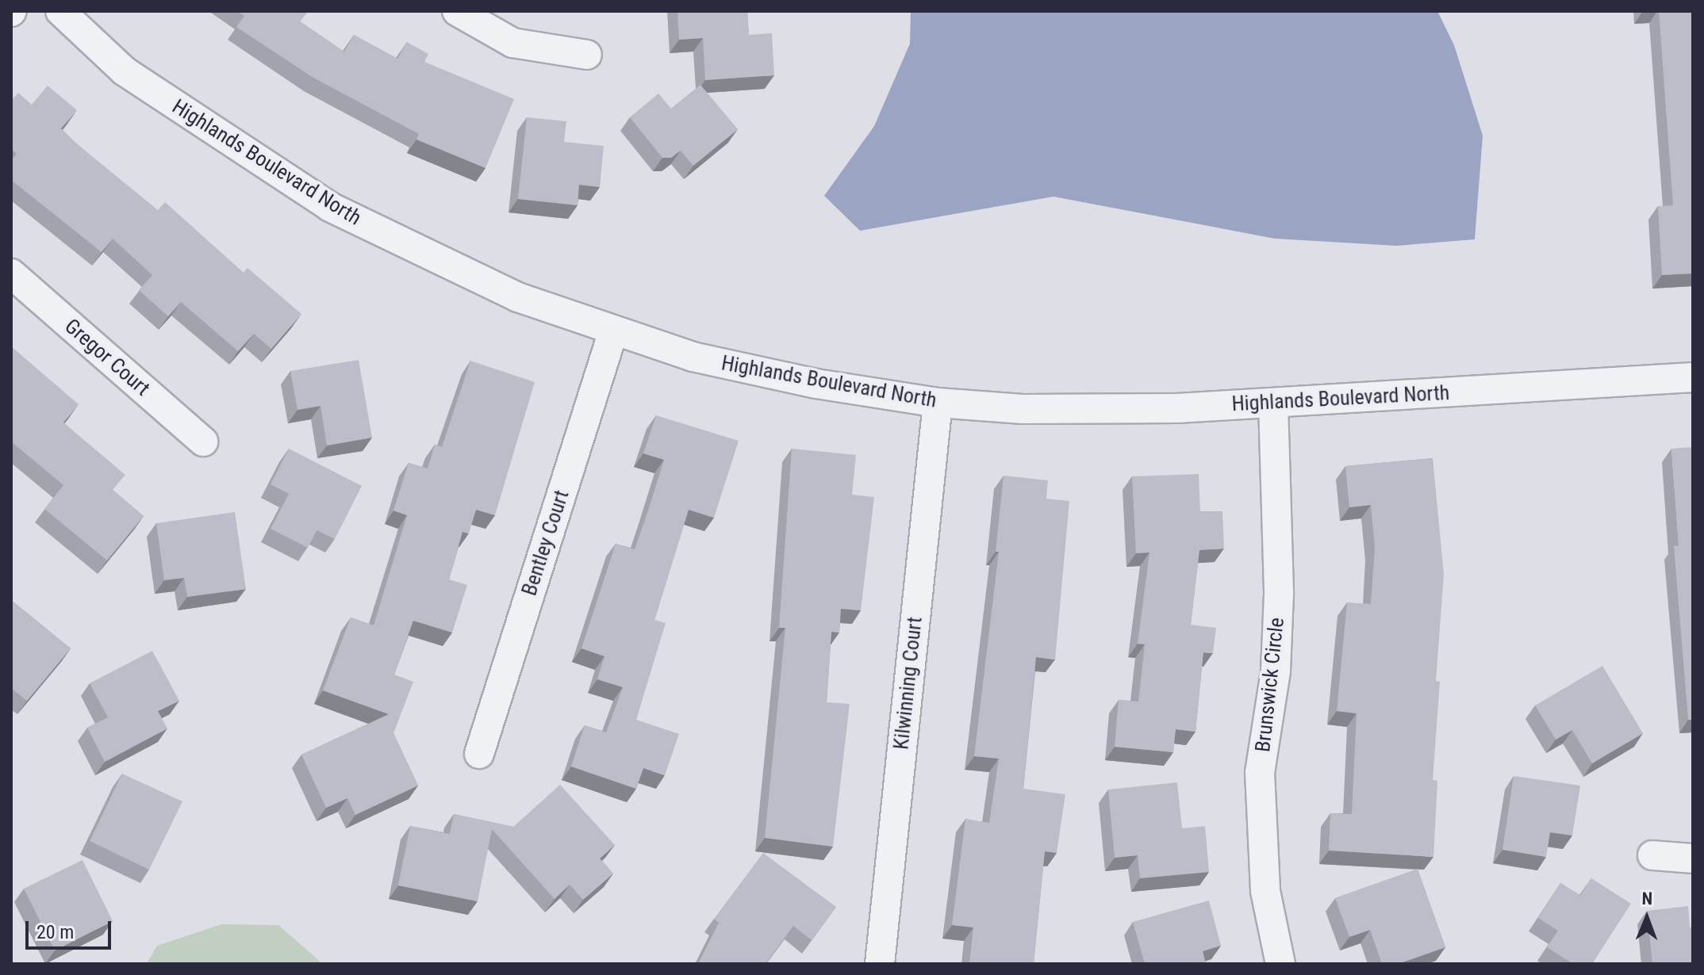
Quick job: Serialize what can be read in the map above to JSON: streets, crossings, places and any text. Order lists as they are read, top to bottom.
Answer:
{
  "streets": {
    "street": [
      "Highlands Boulevard North",
      "Gregor Court",
      "Bentley Court",
      "Kilwinning Court",
      "Brunswick Circle"
    ]
  },
  "crossings": [
    ["Highlands Boulevard North", "Bentley Court"],
    ["Highlands Boulevard North", "Kilwinning Court"],
    ["Highlands Boulevard North", "Brunswick Circle"]
  ],
  "scale_bar": "20 m",
  "north": "top"
}
